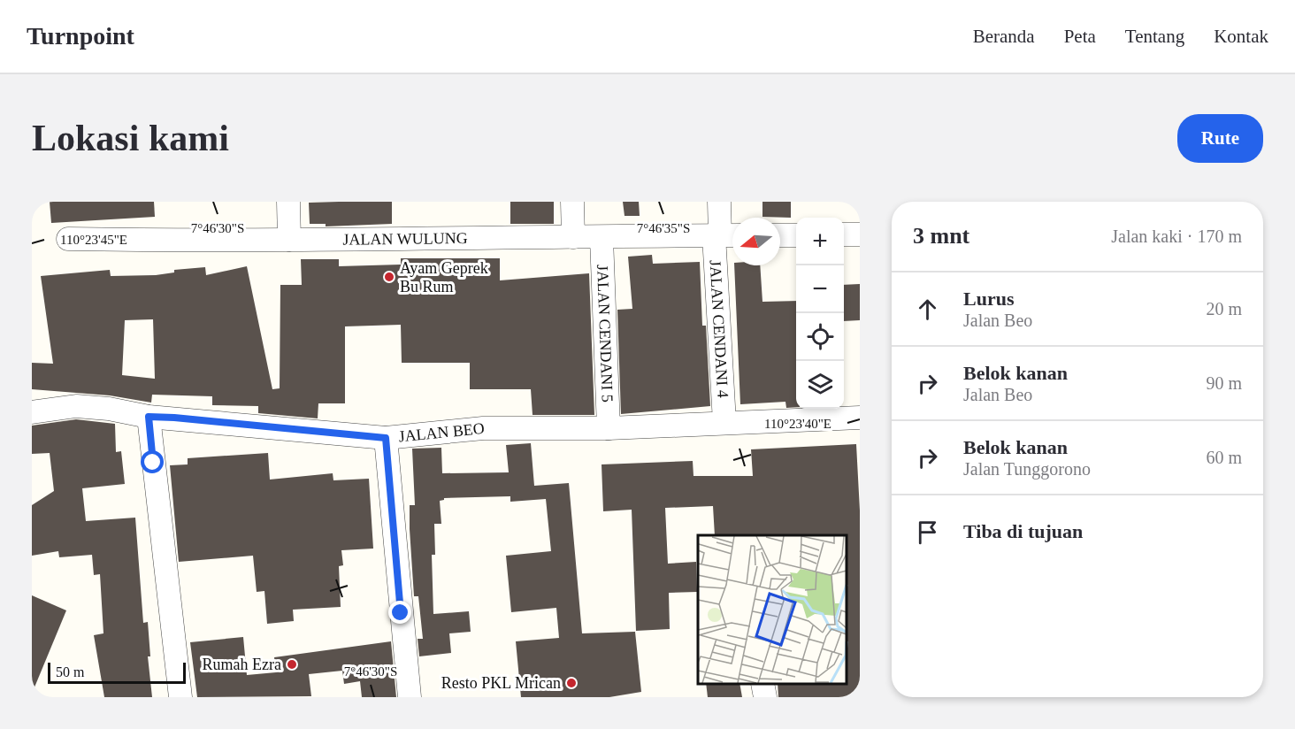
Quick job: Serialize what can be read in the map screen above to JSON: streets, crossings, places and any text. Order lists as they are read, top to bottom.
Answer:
{
  "streets": {
    "street": [
      "JALAN WULUNG",
      "JALAN CENDANI 4",
      "JALAN CENDANI 5",
      "JALAN BEO"
    ]
  },
  "crossings": [
    ["JALAN WULUNG", "JALAN CENDANI 4"],
    ["JALAN WULUNG", "JALAN CENDANI 5"],
    ["JALAN CENDANI 4", "JALAN BEO"],
    ["JALAN CENDANI 5", "JALAN BEO"]
  ],
  "places": ["Ayam Geprek Bu Rum", "Rumah Ezra", "Resto PKL Mrican"],
  "scale_bar": "50 m",
  "north": "left",
  "page": {
    "header": "Turnpoint",
    "nav": [
      "Beranda",
      "Peta",
      "Tentang",
      "Kontak"
    ],
    "buttons": "Rute",
    "title": "Lokasi kami",
    "heading": ["3 mnt", "Jalan kaki · 170 m"],
    "map_buttons": ["+", "−"],
    "list": [
      ["Lurus", "Jalan Beo", "20 m"],
      ["Belok kanan", "Jalan Beo", "90 m"],
      ["Belok kanan", "Jalan Tunggorono", "60 m"],
      "Tiba di tujuan"
    ],
    "scale": "50 m"
  },
  "coordinates": [
    "7°46'30\"S",
    "7°46'35\"S",
    "110°23'45\"E",
    "110°23'40\"E"
  ]
}
